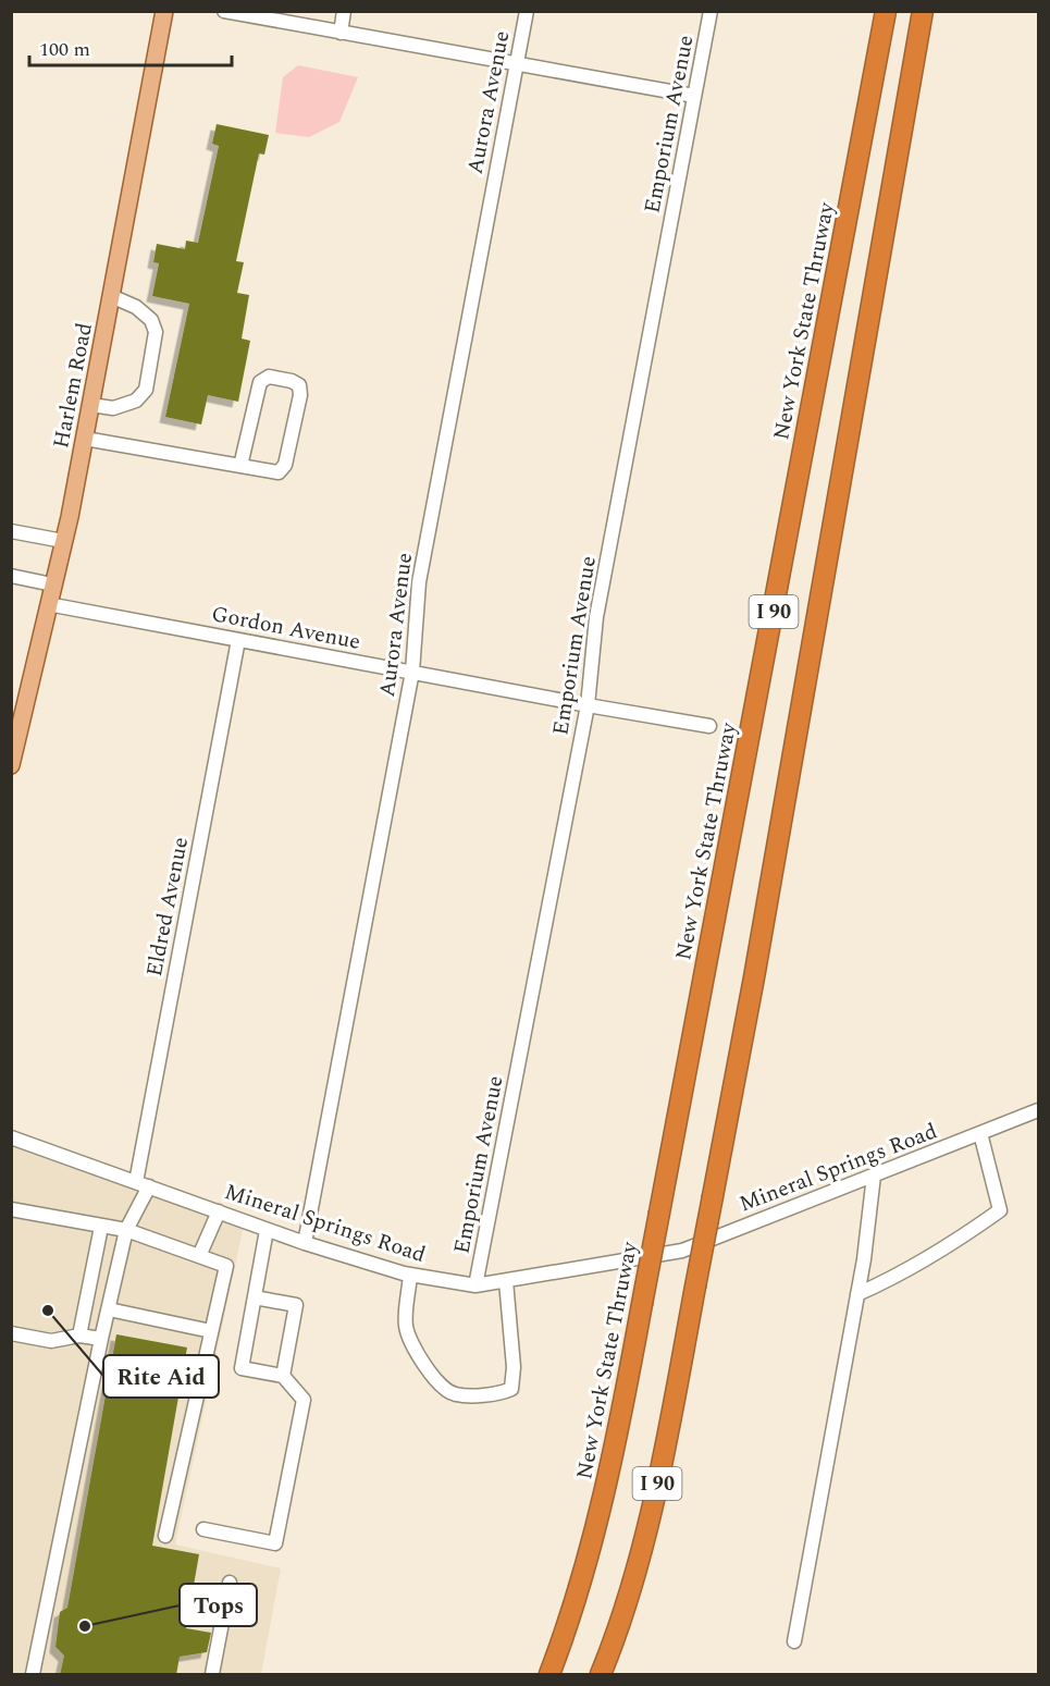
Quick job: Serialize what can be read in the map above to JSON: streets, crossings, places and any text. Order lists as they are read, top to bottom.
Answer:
{
  "streets": {
    "highway": ["New York State Thruway", "I 90"],
    "main road": ["Harlem Road"],
    "street": [
      "Aurora Avenue",
      "Emporium Avenue",
      "Gordon Avenue",
      "Eldred Avenue",
      "Mineral Springs Road"
    ]
  },
  "crossings": [
    ["Aurora Avenue", "Gordon Avenue"],
    ["Aurora Avenue", "Mineral Springs Road"],
    ["Emporium Avenue", "Gordon Avenue"],
    ["Emporium Avenue", "Mineral Springs Road"],
    ["Harlem Road", "Gordon Avenue"],
    ["Gordon Avenue", "Eldred Avenue"],
    ["Eldred Avenue", "Mineral Springs Road"]
  ],
  "places": ["Rite Aid", "Tops"],
  "scale_bar": "100 m"
}
